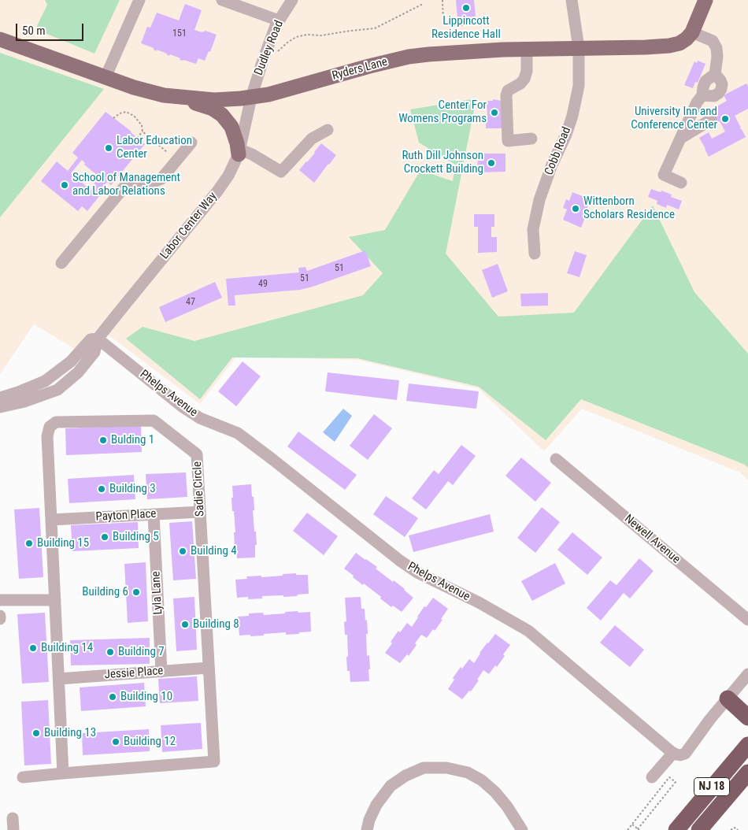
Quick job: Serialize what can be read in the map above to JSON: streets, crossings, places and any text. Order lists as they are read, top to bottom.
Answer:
{
  "streets": {
    "highway": ["NJ 18"],
    "main road": ["Ryders Lane"],
    "street": [
      "Dudley Road",
      "Cobb Road",
      "Labor Center Way",
      "Phelps Avenue",
      "Sadie Circle",
      "Payton Place",
      "Newell Avenue",
      "Lyla Lane",
      "Jessie Place"
    ]
  },
  "crossings": [
    ["Dudley Road", "Ryders Lane"],
    ["Dudley Road", "Labor Center Way"],
    ["Ryders Lane", "Cobb Road"],
    ["Ryders Lane", "Labor Center Way"],
    ["Labor Center Way", "Phelps Avenue"],
    ["Sadie Circle", "Payton Place"],
    ["Sadie Circle", "Jessie Place"],
    ["Payton Place", "Lyla Lane"],
    ["Lyla Lane", "Jessie Place"]
  ],
  "places": [
    "Lippincott Residence Hall",
    "Center For Womens Programs",
    "University Inn and Conference Center",
    "Labor Education Center",
    "Ruth Dill Johnson Crockett Building",
    "School of Management and Labor Relations",
    "Wittenborn Scholars Residence",
    "Bulding 1",
    "Building 3",
    "Building 5",
    "Building 15",
    "Building 4",
    "Building 6",
    "Building 8",
    "Building 14",
    "Building 7",
    "Building 10",
    "Building 13",
    "Building 12"
  ],
  "house_numbers": [
    "151",
    "51",
    "51",
    "49",
    "47"
  ],
  "scale_bar": "50 m"
}
